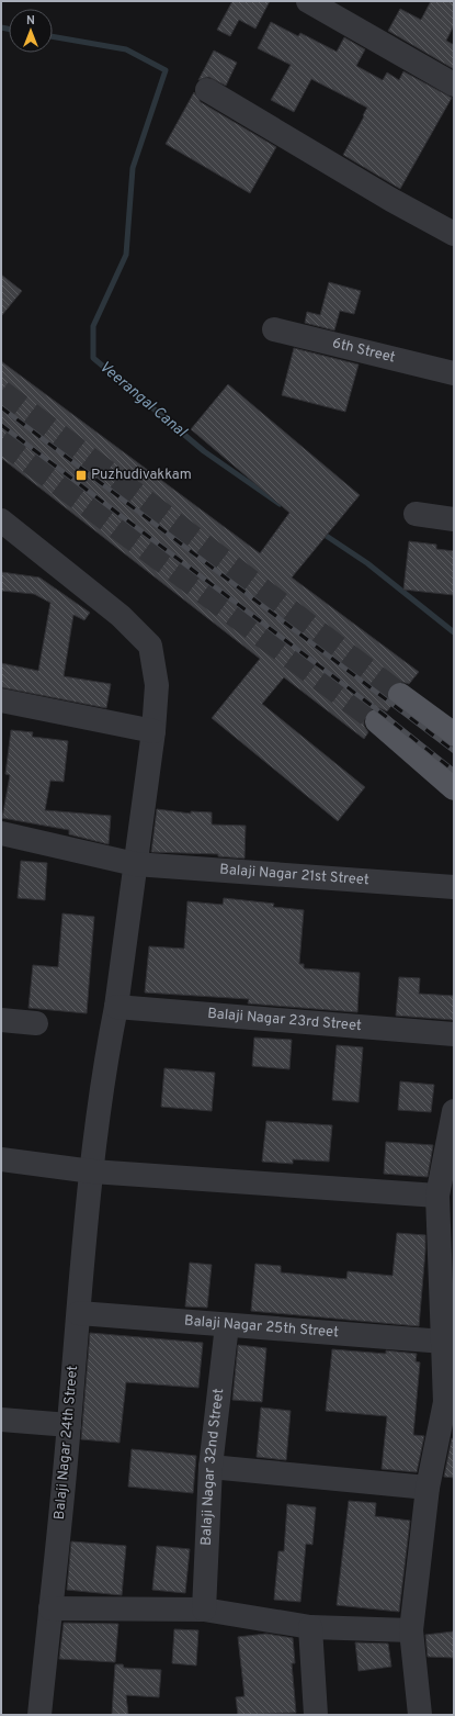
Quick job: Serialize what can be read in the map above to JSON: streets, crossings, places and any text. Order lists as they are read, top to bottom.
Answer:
{
  "streets": {
    "street": [
      "6th Street",
      "Balaji Nagar 21st Street",
      "Balaji Nagar 23rd Street",
      "Balaji Nagar 25th Street",
      "Balaji Nagar 24th Street",
      "Balaji Nagar 32nd Street"
    ]
  },
  "crossings": [
    ["Balaji Nagar 21st Street", "Balaji Nagar 24th Street"],
    ["Balaji Nagar 23rd Street", "Balaji Nagar 24th Street"],
    ["Balaji Nagar 25th Street", "Balaji Nagar 24th Street"],
    ["Balaji Nagar 25th Street", "Balaji Nagar 32nd Street"]
  ],
  "water": ["Veerangal Canal"],
  "places": {
    "transit": ["Puzhudivakkam"]
  },
  "north": "top"
}
